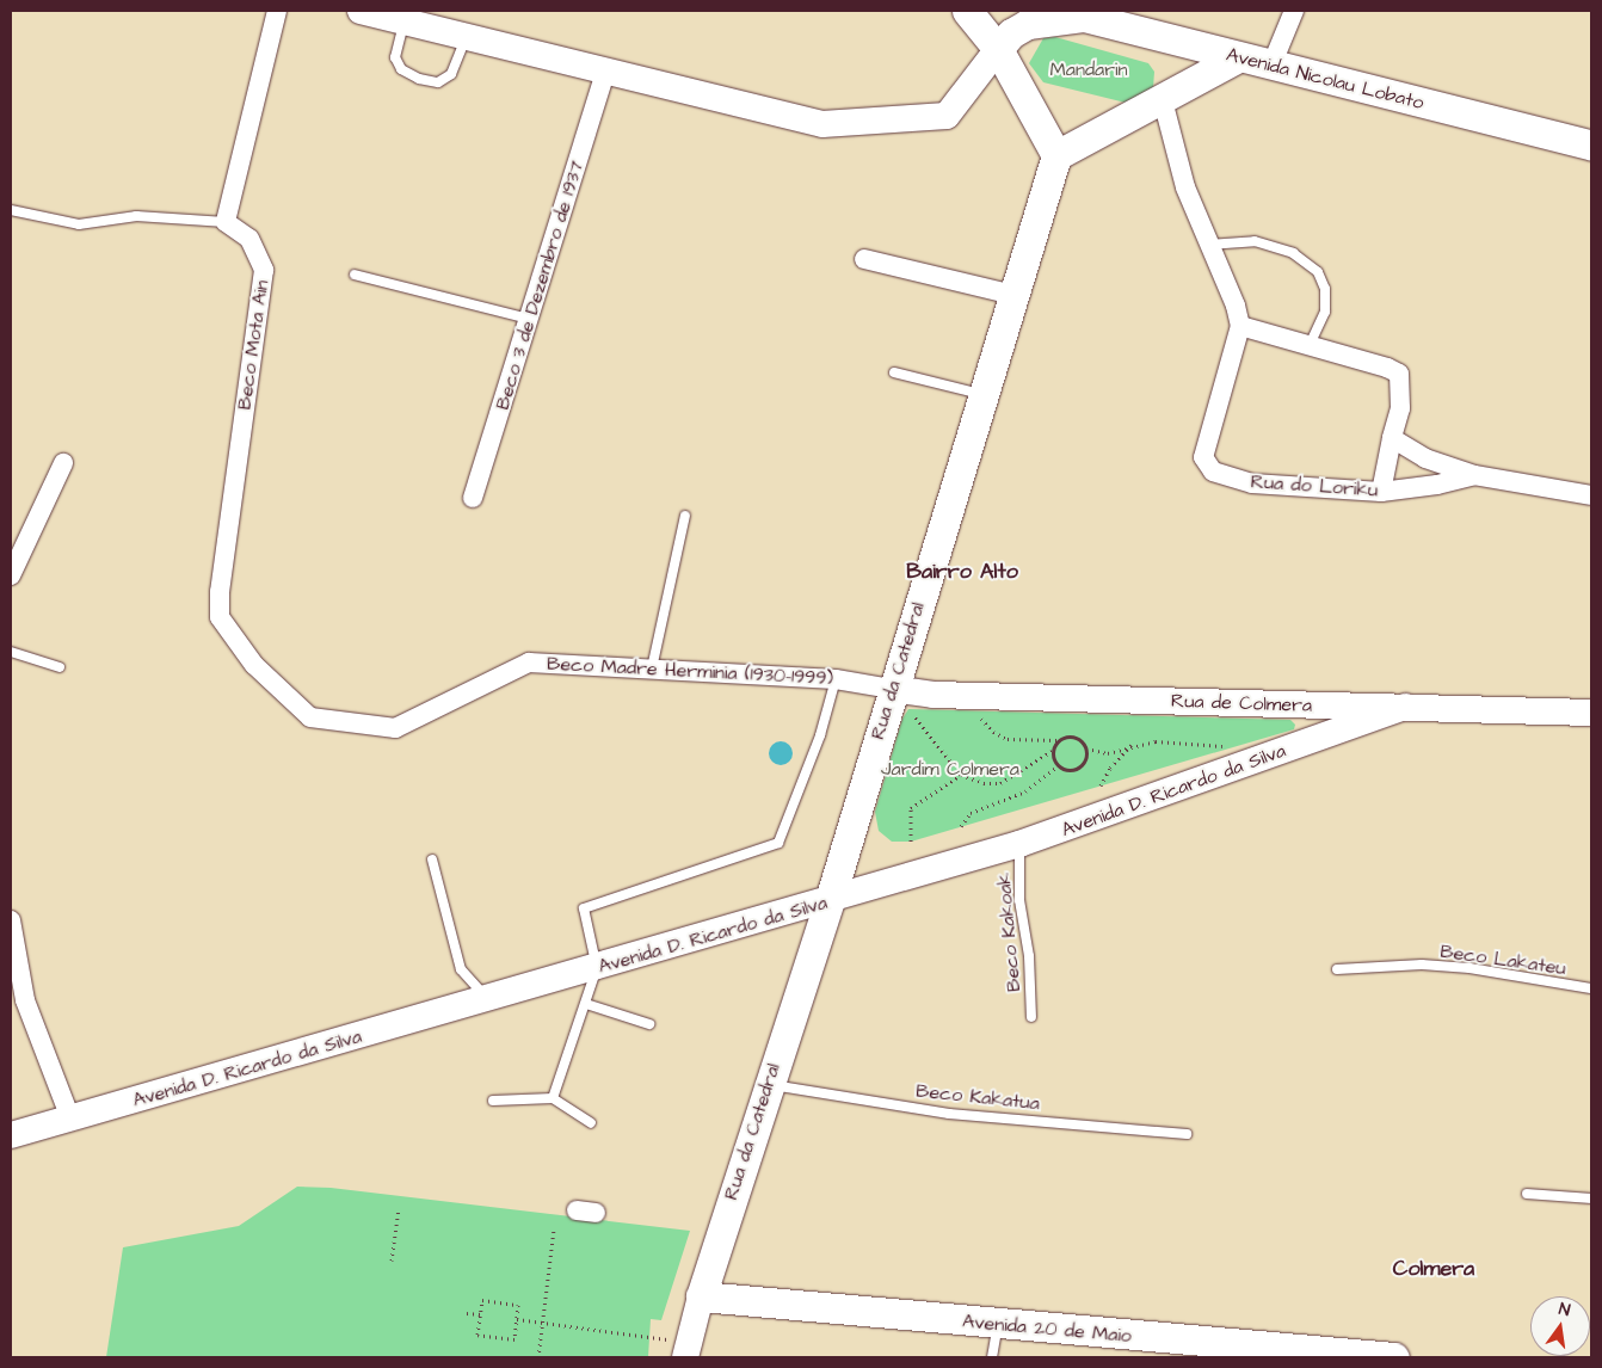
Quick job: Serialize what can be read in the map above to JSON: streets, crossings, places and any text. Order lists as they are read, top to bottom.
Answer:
{
  "streets": {
    "main road": ["Avenida Nicolau Lobato", "Rua da Catedral", "Avenida 20 de Maio"],
    "street": [
      "Beco 3 de Dezembro de 1937",
      "Beco Mota Ain",
      "Rua do Loriku",
      "Beco Madre Herminia (1930-1999)",
      "Rua de Colmera",
      "Avenida D. Ricardo da Silva"
    ],
    "lane": ["Beco Kakoak", "Beco Lakateu", "Beco Kakatua"]
  },
  "crossings": [
    ["Beco Mota Ain", "Beco Madre Herminia (1930-1999)"],
    ["Beco Madre Herminia (1930-1999)", "Rua da Catedral"],
    ["Beco Madre Herminia (1930-1999)", "Rua de Colmera"],
    ["Rua da Catedral", "Rua de Colmera"],
    ["Rua da Catedral", "Avenida D. Ricardo da Silva"],
    ["Rua da Catedral", "Beco Kakatua"],
    ["Rua da Catedral", "Avenida 20 de Maio"],
    ["Rua de Colmera", "Avenida D. Ricardo da Silva"],
    ["Avenida D. Ricardo da Silva", "Beco Kakoak"]
  ],
  "districts": ["Bairro Alto", "Colmera"],
  "parks": ["Mandarin", "Jardim Colmera"],
  "north": "top"
}
